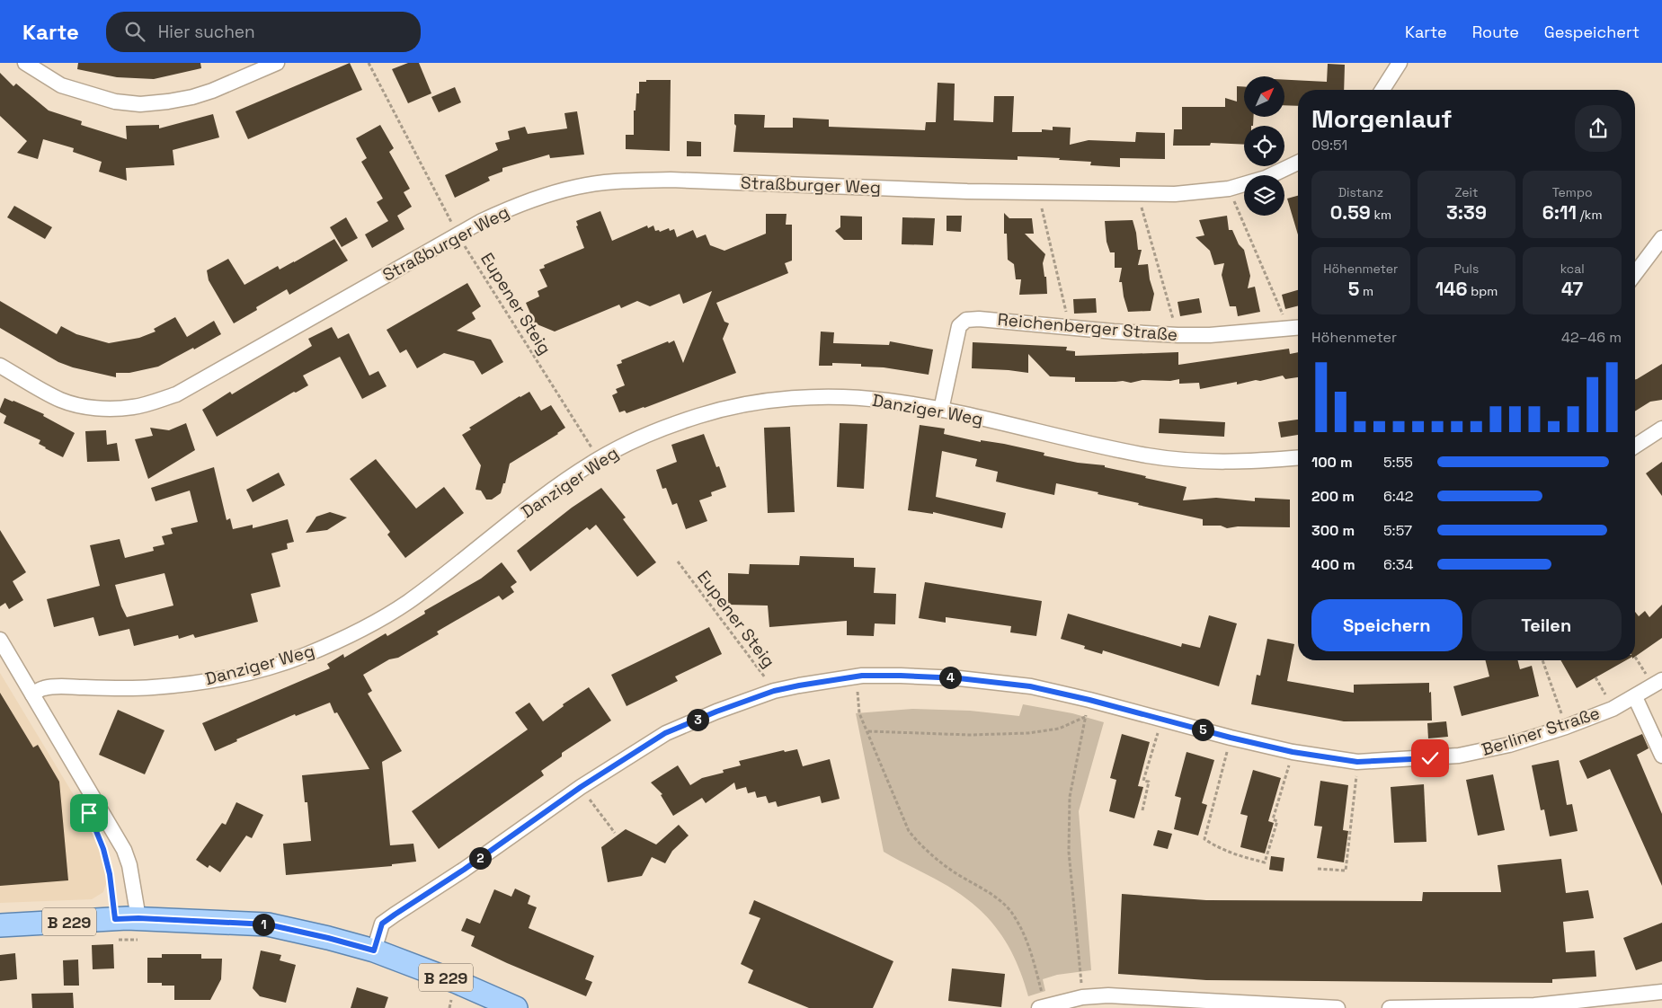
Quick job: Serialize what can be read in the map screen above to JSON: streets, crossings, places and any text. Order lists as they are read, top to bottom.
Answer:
{
  "streets": {
    "main road": ["B 229"],
    "street": [
      "Straßburger Weg",
      "Reichenberger Straße",
      "Danziger Weg",
      "Berliner Straße"
    ],
    "path": ["Eupener Steig"]
  },
  "crossings": [
    ["Straßburger Weg", "Eupener Steig"],
    ["Eupener Steig", "Danziger Weg"],
    ["Eupener Steig", "Berliner Straße"],
    ["Reichenberger Straße", "Danziger Weg"],
    ["Berliner Straße", "B 229"]
  ],
  "north": "top right",
  "page": {
    "header": "Karte",
    "search": "Hier suchen",
    "nav": ["Karte", "Route", "Gespeichert"],
    "heading": ["Morgenlauf", "09:51"],
    "stats": [
      ["Distanz", "0.59 km"],
      ["Zeit", "3:39"],
      ["Tempo", "6:11 /km"],
      ["Höhenmeter", "5 m"],
      ["Puls", "146 bpm"],
      ["kcal", "47"]
    ],
    "chart": ["Höhenmeter", "42–46 m"],
    "list": [
      {
        "name": "100 m",
        "note": "5:55"
      },
      {
        "name": "200 m",
        "note": "6:42"
      },
      {
        "name": "300 m",
        "note": "5:57"
      },
      {
        "name": "400 m",
        "note": "6:34"
      }
    ],
    "buttons": ["Speichern", "Teilen"],
    "pins": [
      "4",
      "3",
      "5",
      "2",
      "1"
    ]
  }
}
